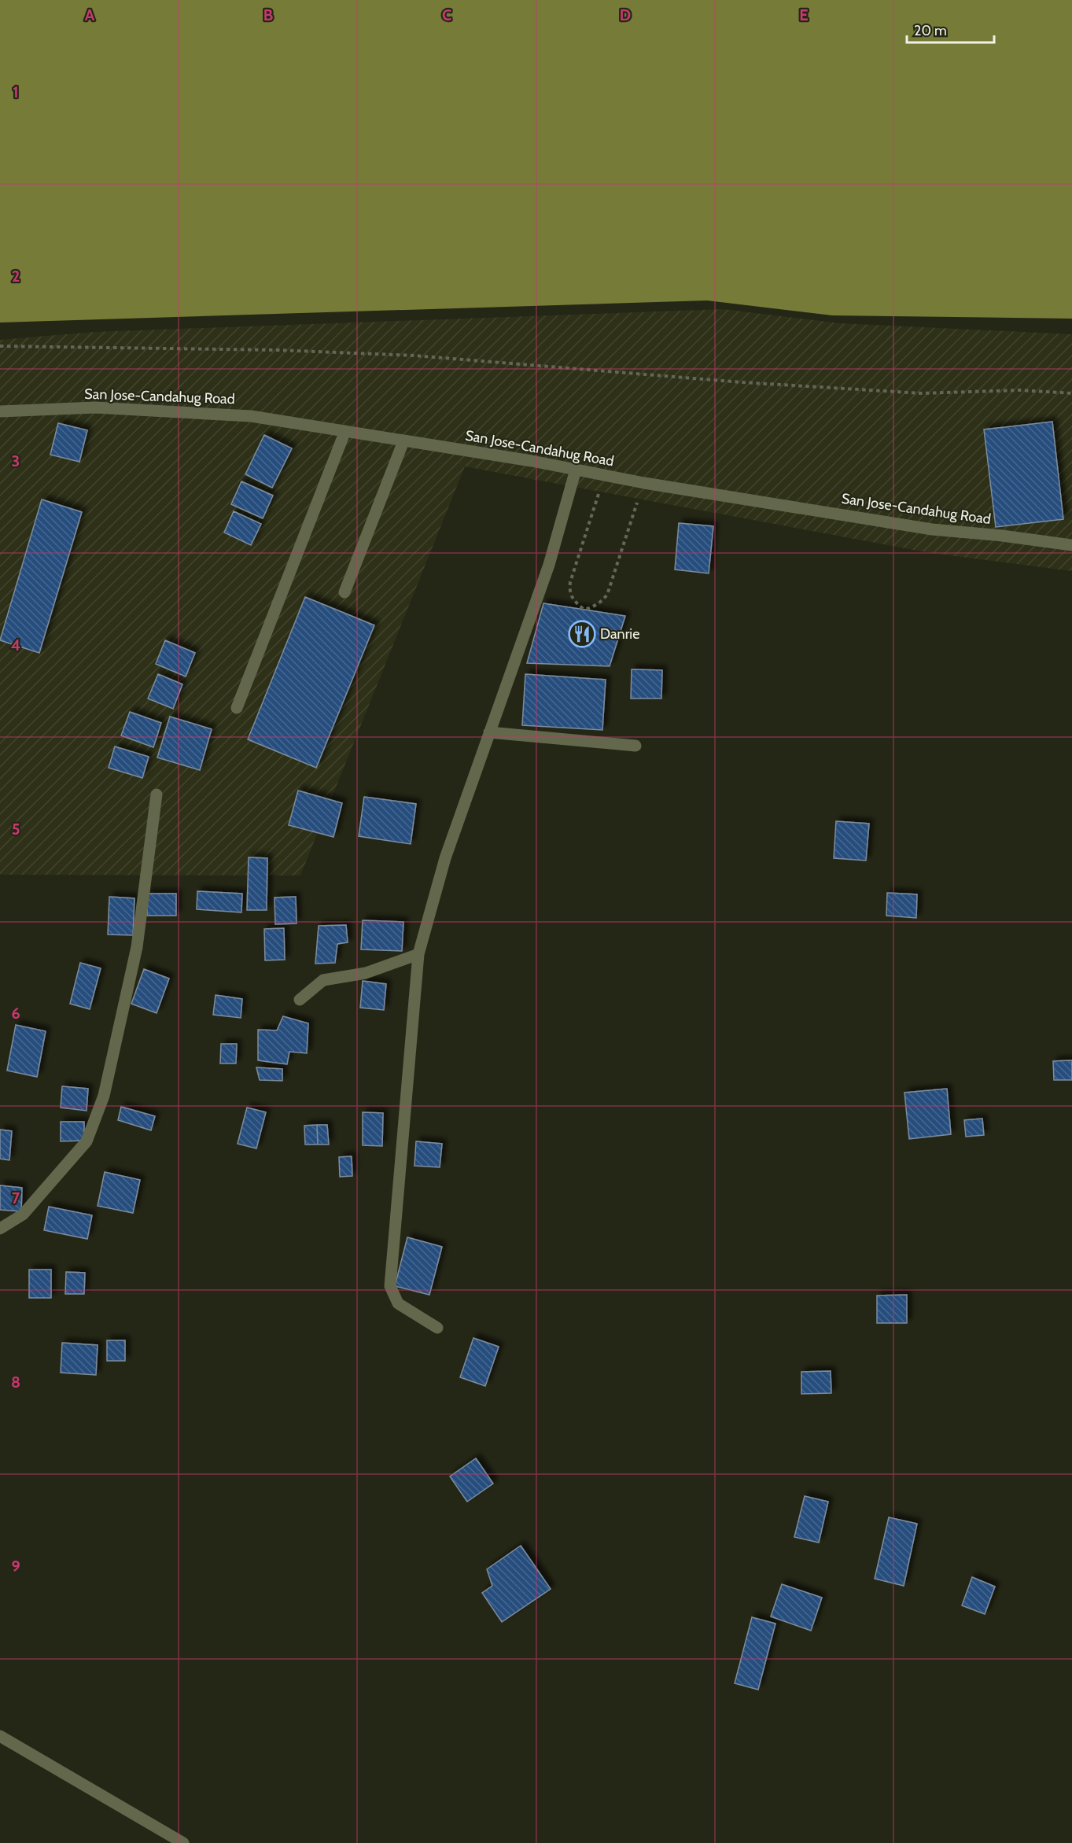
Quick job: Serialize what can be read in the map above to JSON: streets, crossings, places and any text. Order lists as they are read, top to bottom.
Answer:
{
  "streets": {
    "street": ["San Jose-Candahug Road"]
  },
  "places": {
    "restaurant": ["Danrie"]
  },
  "scale_bar": "20 m",
  "grid": {
    "columns": [
      "A",
      "B",
      "C",
      "D",
      "E"
    ],
    "rows": [
      "1",
      "2",
      "3",
      "4",
      "5",
      "6",
      "7",
      "8",
      "9"
    ]
  }
}
